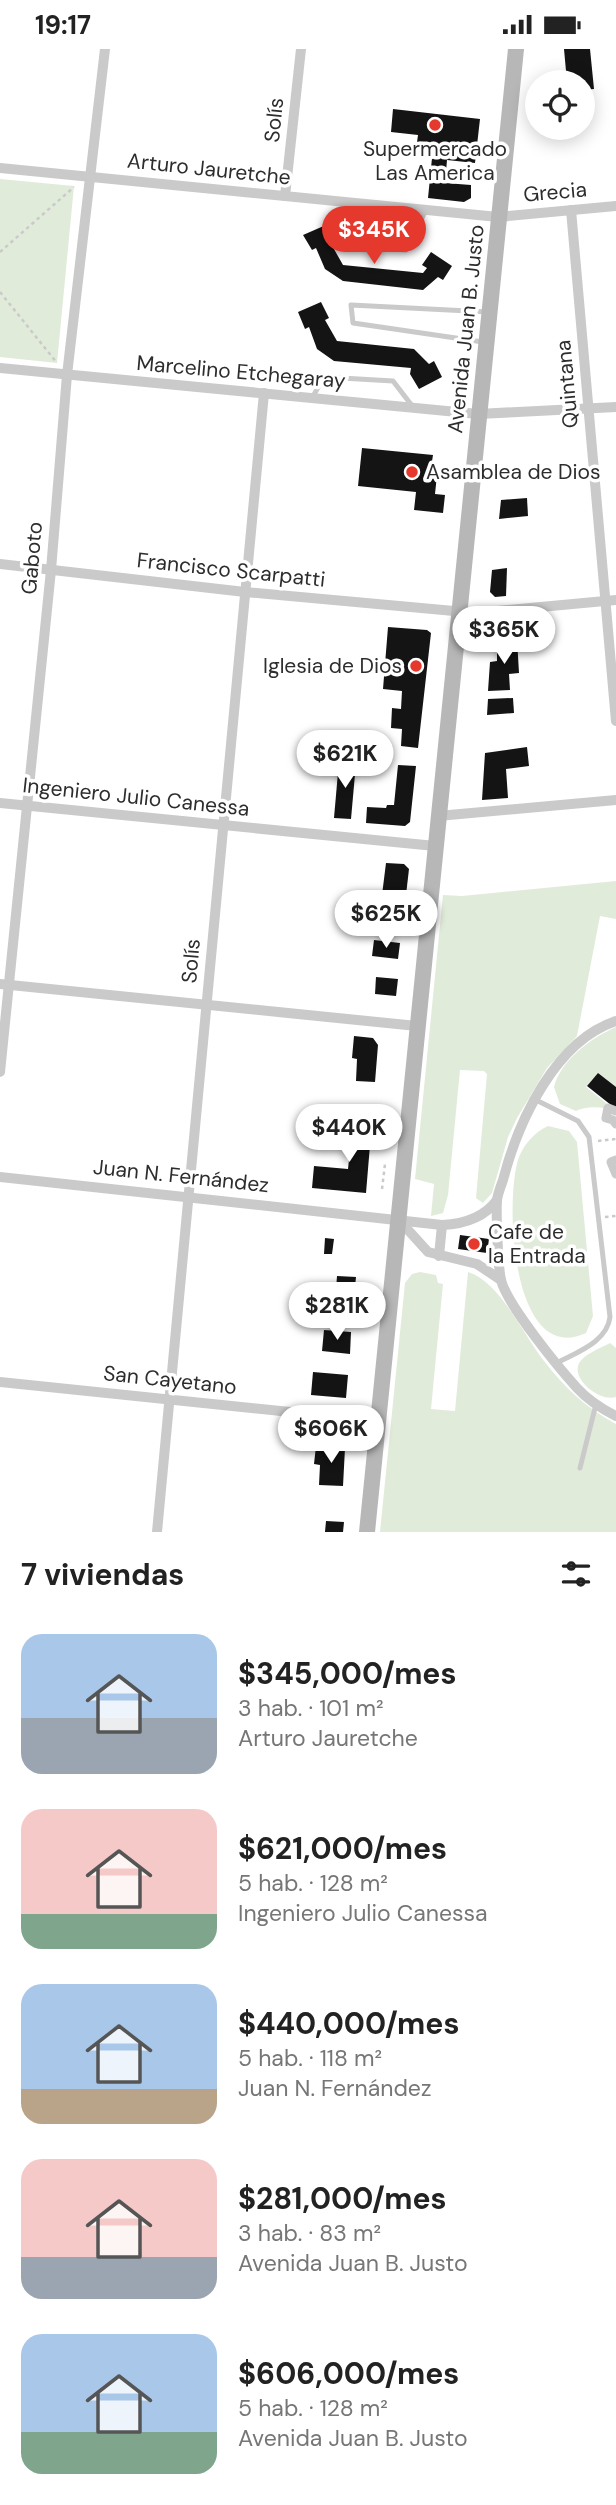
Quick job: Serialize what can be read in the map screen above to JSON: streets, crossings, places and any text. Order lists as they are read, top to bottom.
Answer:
{
  "streets": {
    "main road": ["Avenida Juan B. Justo"],
    "street": [
      "Solís",
      "Arturo Jauretche",
      "Grecia",
      "Marcelino Etchegaray",
      "Quintana",
      "Gaboto",
      "Francisco Scarpatti",
      "Ingeniero Julio Canessa",
      "Juan N. Fernández",
      "San Cayetano"
    ]
  },
  "crossings": [
    ["Solís", "Arturo Jauretche"],
    ["Solís", "Marcelino Etchegaray"],
    ["Solís", "Francisco Scarpatti"],
    ["Solís", "Ingeniero Julio Canessa"],
    ["Solís", "Juan N. Fernández"],
    ["Solís", "San Cayetano"],
    ["Arturo Jauretche", "Grecia"],
    ["Arturo Jauretche", "Avenida Juan B. Justo"],
    ["Arturo Jauretche", "Gaboto"],
    ["Grecia", "Avenida Juan B. Justo"],
    ["Grecia", "Quintana"],
    ["Avenida Juan B. Justo", "Marcelino Etchegaray"],
    ["Avenida Juan B. Justo", "Francisco Scarpatti"],
    ["Avenida Juan B. Justo", "Ingeniero Julio Canessa"],
    ["Avenida Juan B. Justo", "Juan N. Fernández"],
    ["Avenida Juan B. Justo", "San Cayetano"],
    ["Marcelino Etchegaray", "Quintana"],
    ["Marcelino Etchegaray", "Gaboto"],
    ["Quintana", "Francisco Scarpatti"],
    ["Gaboto", "Francisco Scarpatti"],
    ["Gaboto", "Ingeniero Julio Canessa"]
  ],
  "places": [
    "Supermercado Las America",
    "Asamblea de Dios",
    "Iglesia de Dios",
    "Cafe de la Entrada"
  ],
  "page": {
    "status": "19:17",
    "price": [
      "$345K",
      "$365K",
      "$621K",
      "$625K",
      "$440K",
      "$281K",
      "$606K"
    ],
    "heading": "7 viviendas",
    "list": [
      {
        "name": "$345,000/mes",
        "note": "3 hab. · 101 m² · Arturo Jauretche"
      },
      {
        "name": "$621,000/mes",
        "note": "5 hab. · 128 m² · Ingeniero Julio Canessa"
      },
      {
        "name": "$440,000/mes",
        "note": "5 hab. · 118 m² · Juan N. Fernández"
      },
      {
        "name": "$281,000/mes",
        "note": "3 hab. · 83 m² · Avenida Juan B. Justo"
      },
      {
        "name": "$606,000/mes",
        "note": "5 hab. · 128 m² · Avenida Juan B. Justo"
      }
    ]
  }
}
